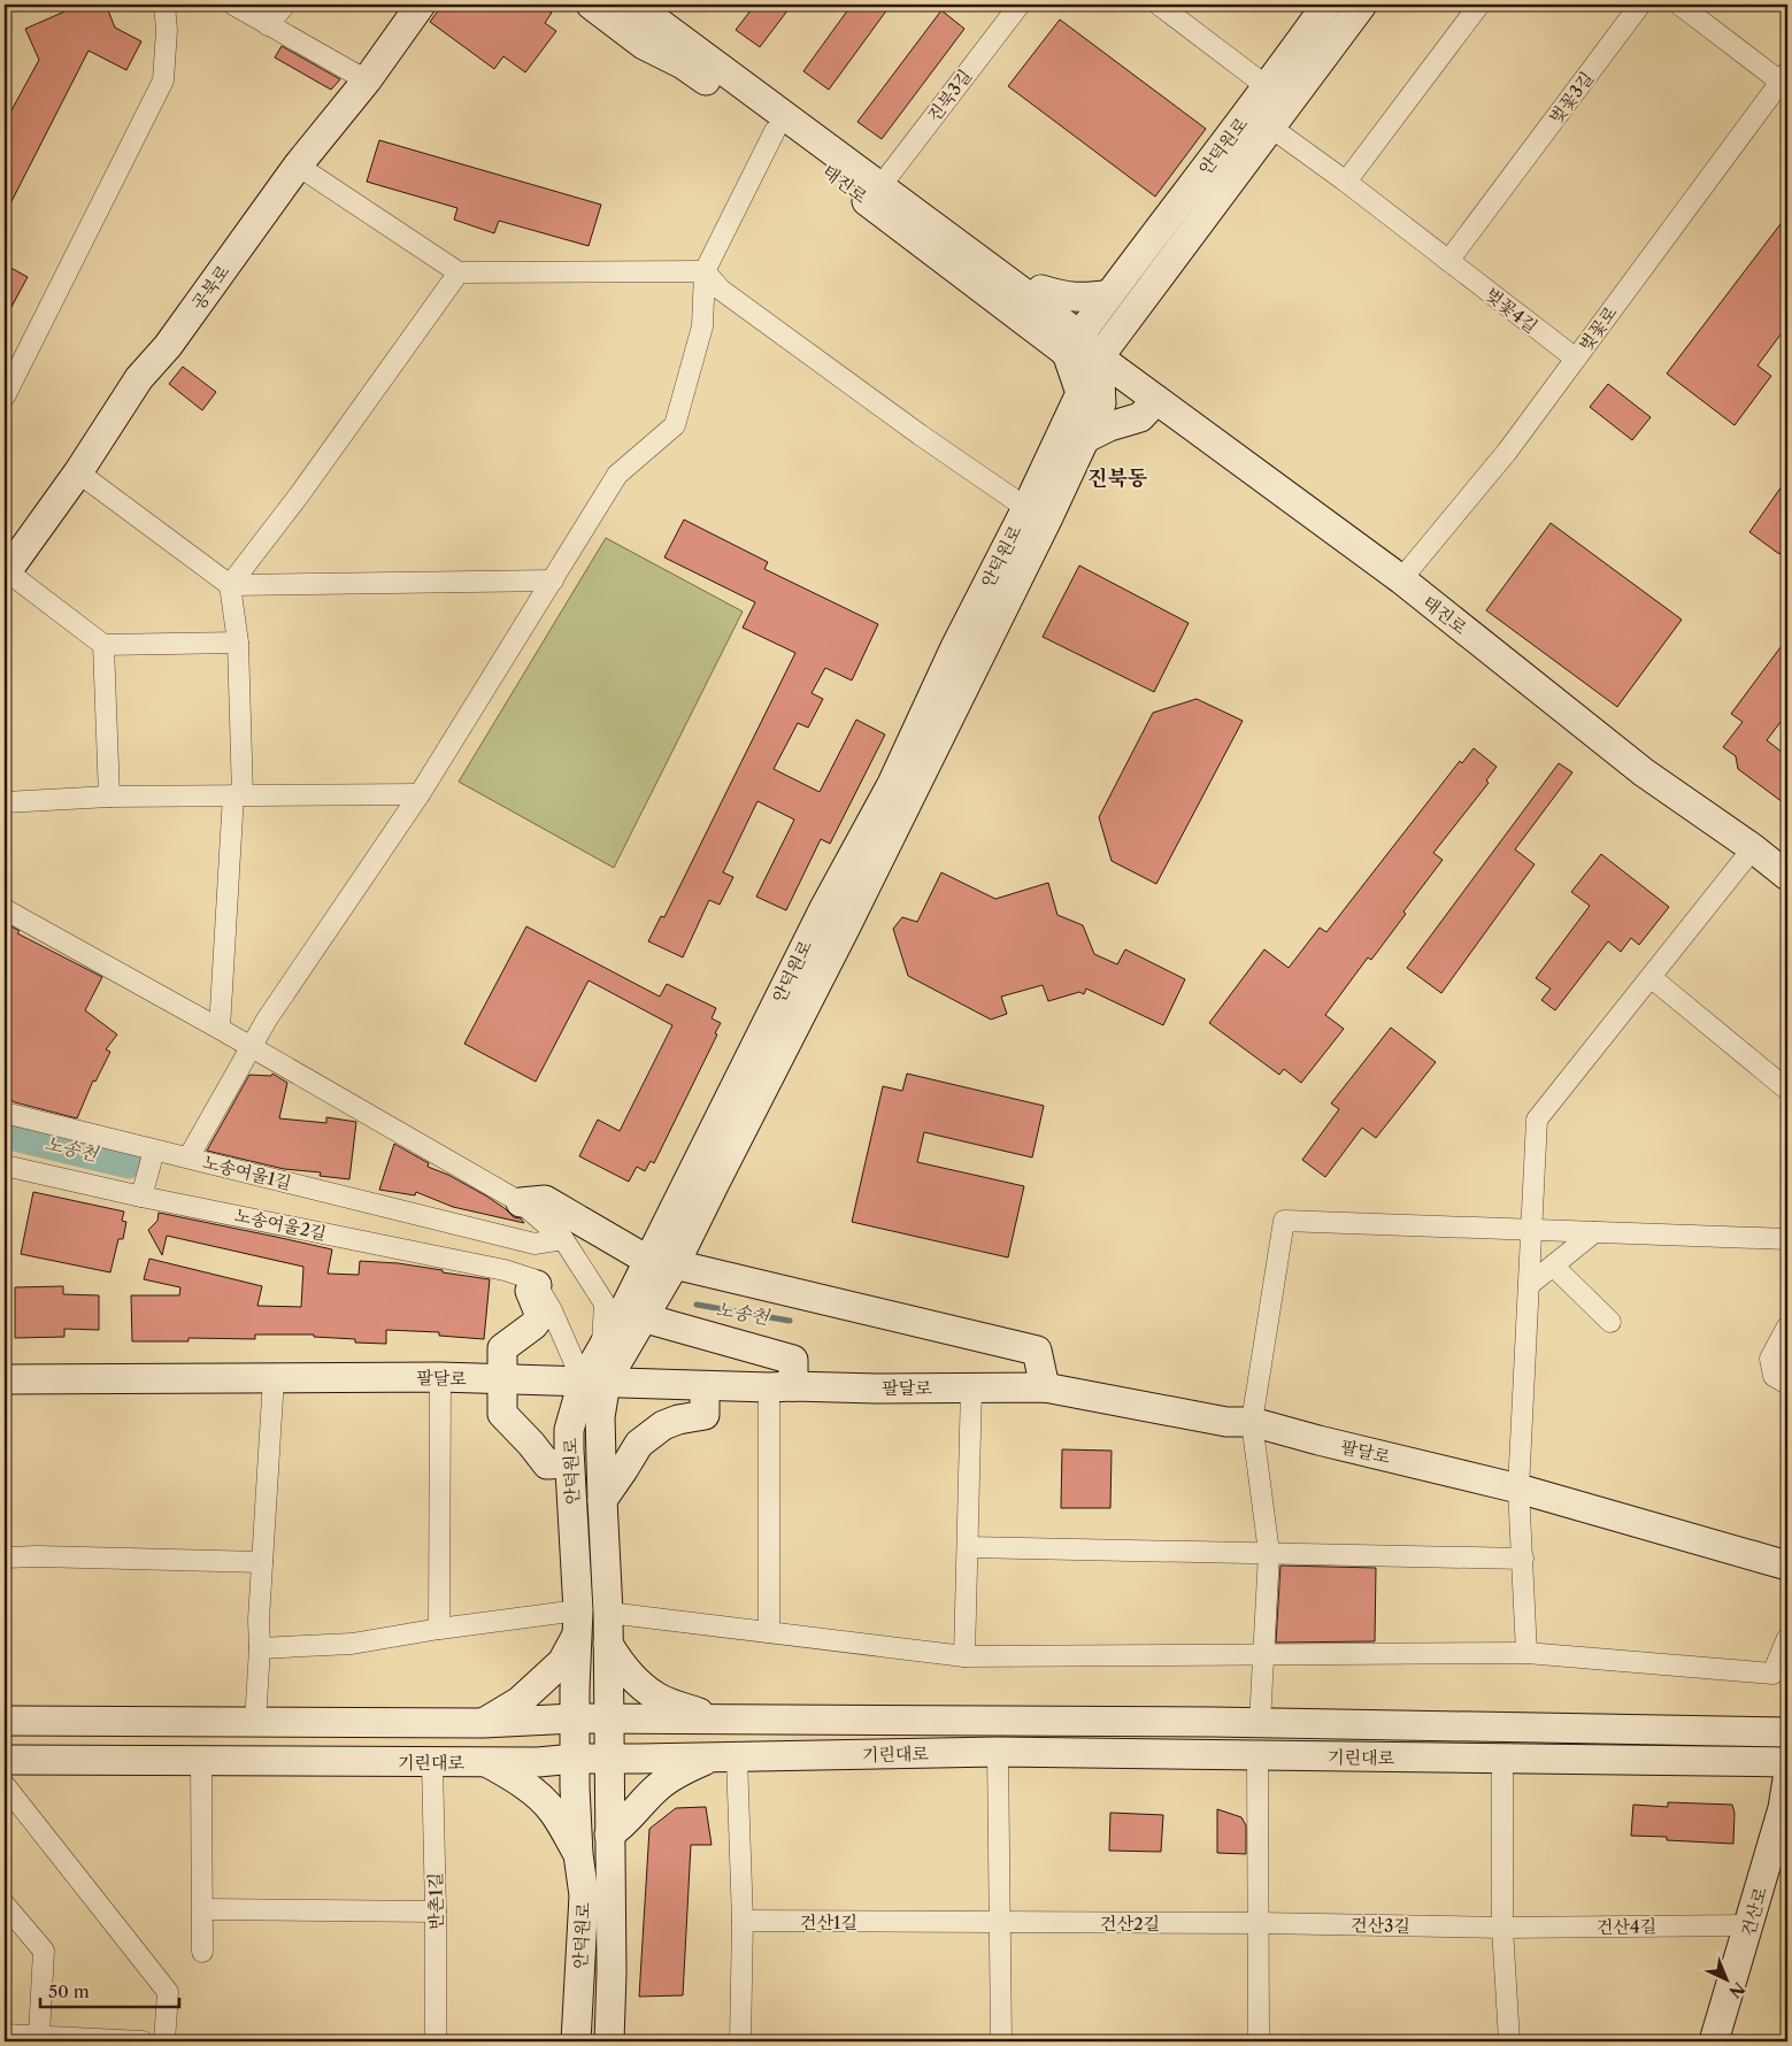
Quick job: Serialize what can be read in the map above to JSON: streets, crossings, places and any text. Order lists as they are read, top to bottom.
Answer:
{
  "streets": {
    "street": [
      "진북3길",
      "벚꽃3길",
      "안덕원로",
      "태진로",
      "공북로",
      "벚꽃4길",
      "벚꽃로",
      "노송여울1길",
      "노송여울2길",
      "팔달로",
      "기린대로",
      "반촌1길",
      "건산로",
      "건산1길",
      "건산2길",
      "건산3길",
      "건산4길"
    ]
  },
  "crossings": [
    ["진북3길", "태진로"],
    ["벚꽃3길", "벚꽃4길"],
    ["안덕원로", "태진로"],
    ["안덕원로", "벚꽃4길"],
    ["안덕원로", "팔달로"],
    ["안덕원로", "기린대로"],
    ["태진로", "벚꽃로"],
    ["벚꽃4길", "벚꽃로"],
    ["기린대로", "반촌1길"],
    ["건산로", "건산4길"],
    ["건산1길", "건산2길"],
    ["건산2길", "건산3길"],
    ["건산3길", "건산4길"]
  ],
  "districts": ["진북동"],
  "water": ["노송천"],
  "scale_bar": "50 m",
  "north": "bottom right"
}
